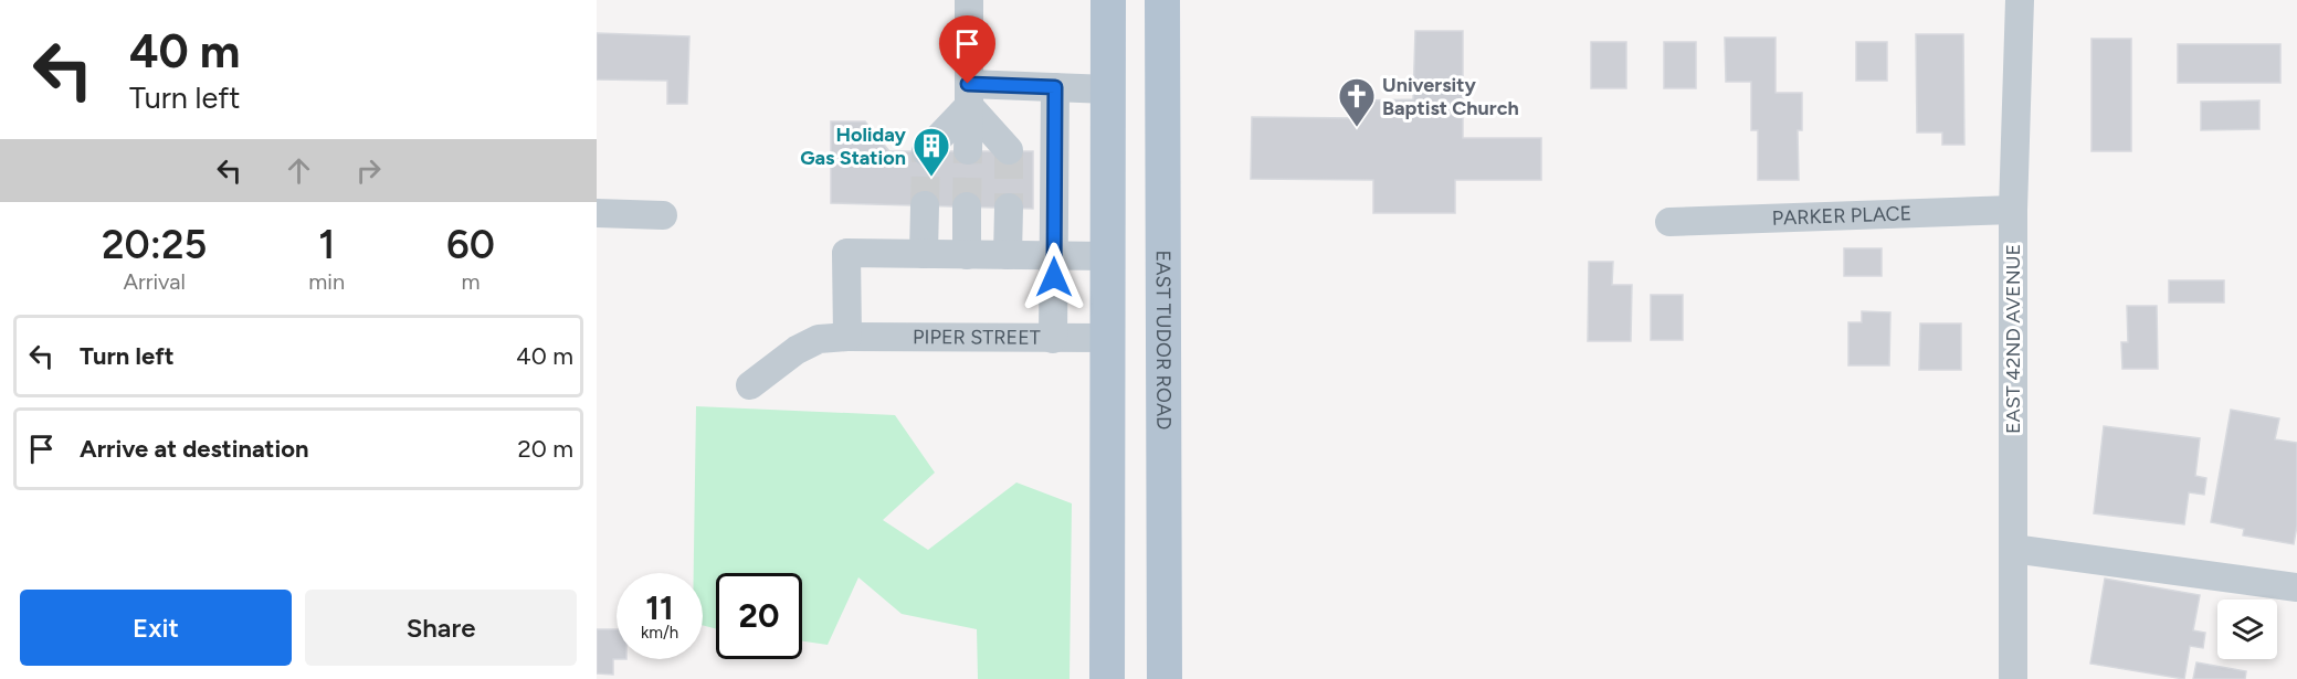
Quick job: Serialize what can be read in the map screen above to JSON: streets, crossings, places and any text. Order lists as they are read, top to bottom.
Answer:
{
  "streets": {
    "main road": ["EAST TUDOR ROAD"],
    "street": ["PARKER PLACE", "PIPER STREET", "EAST 42ND AVENUE"]
  },
  "crossings": [
    ["PARKER PLACE", "EAST 42ND AVENUE"]
  ],
  "places": {
    "church": ["University Baptist Church"],
    "building": ["Holiday Gas Station"]
  },
  "page": {
    "turn": ["40 m", "Turn left"],
    "eta": [
      "20:25",
      "Arrival",
      "1",
      "min",
      "60",
      "m"
    ],
    "list": [
      {
        "name": "Turn left",
        "value": "40 m"
      },
      {
        "name": "Arrive at destination",
        "value": "20 m"
      }
    ],
    "speed": "11 km/h",
    "limit": "20",
    "buttons": ["Exit", "Share"]
  }
}
